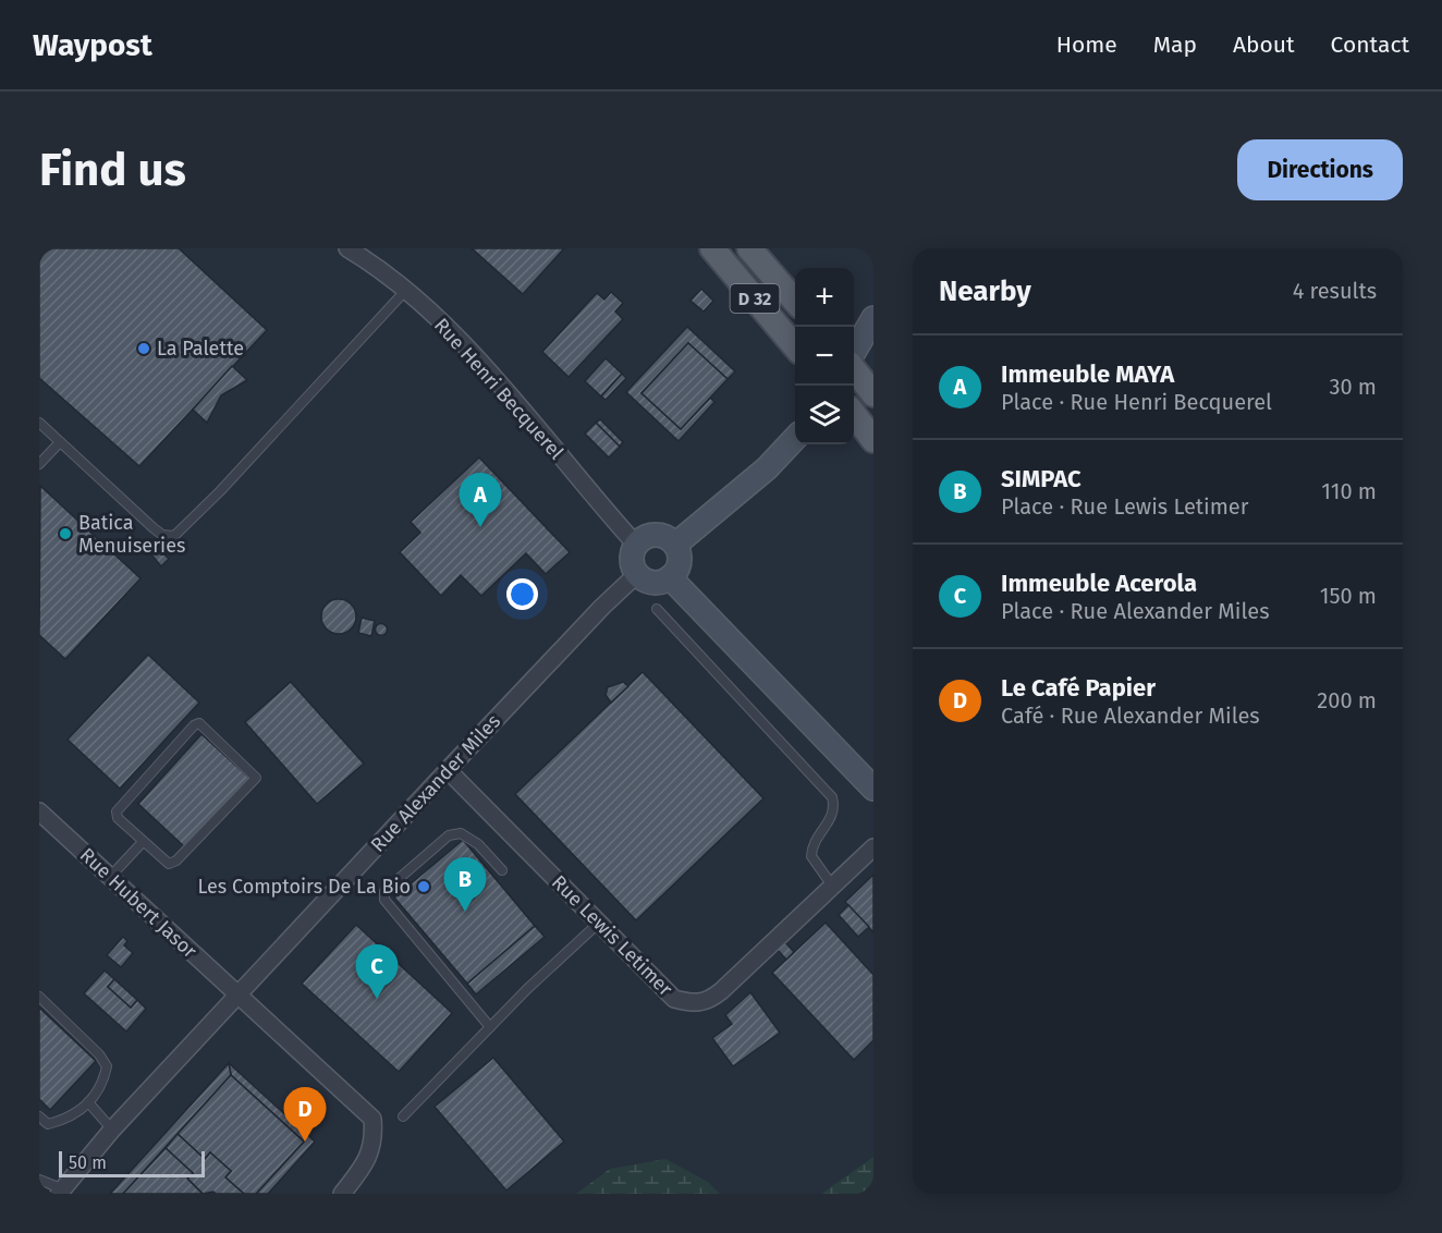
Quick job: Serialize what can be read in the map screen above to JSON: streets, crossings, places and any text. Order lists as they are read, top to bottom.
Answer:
{
  "streets": {
    "main road": ["D 32"],
    "street": [
      "Rue Henri Becquerel",
      "Rue Alexander Miles",
      "Rue Hubert Jasor",
      "Rue Lewis Letimer"
    ]
  },
  "crossings": [
    ["Rue Henri Becquerel", "Rue Alexander Miles"],
    ["Rue Alexander Miles", "Rue Hubert Jasor"],
    ["Rue Alexander Miles", "Rue Lewis Letimer"]
  ],
  "places": ["La Palette", "Batica Menuiseries", "Les Comptoirs De La Bio"],
  "scale_bar": "50 m",
  "page": {
    "header": "Waypost",
    "nav": [
      "Home",
      "Map",
      "About",
      "Contact"
    ],
    "buttons": "Directions",
    "title": "Find us",
    "heading": ["Nearby", "4 results"],
    "map_buttons": ["+", "−"],
    "list": [
      {
        "mark": "A",
        "name": "Immeuble MAYA",
        "note": "Place · Rue Henri Becquerel",
        "value": "30 m"
      },
      {
        "mark": "B",
        "name": "SIMPAC",
        "note": "Place · Rue Lewis Letimer",
        "value": "110 m"
      },
      {
        "mark": "C",
        "name": "Immeuble Acerola",
        "note": "Place · Rue Alexander Miles",
        "value": "150 m"
      },
      {
        "mark": "D",
        "name": "Le Café Papier",
        "note": "Café · Rue Alexander Miles",
        "value": "200 m"
      }
    ],
    "pins": [
      "A",
      "B",
      "C",
      "D"
    ],
    "scale": "50 m"
  }
}
